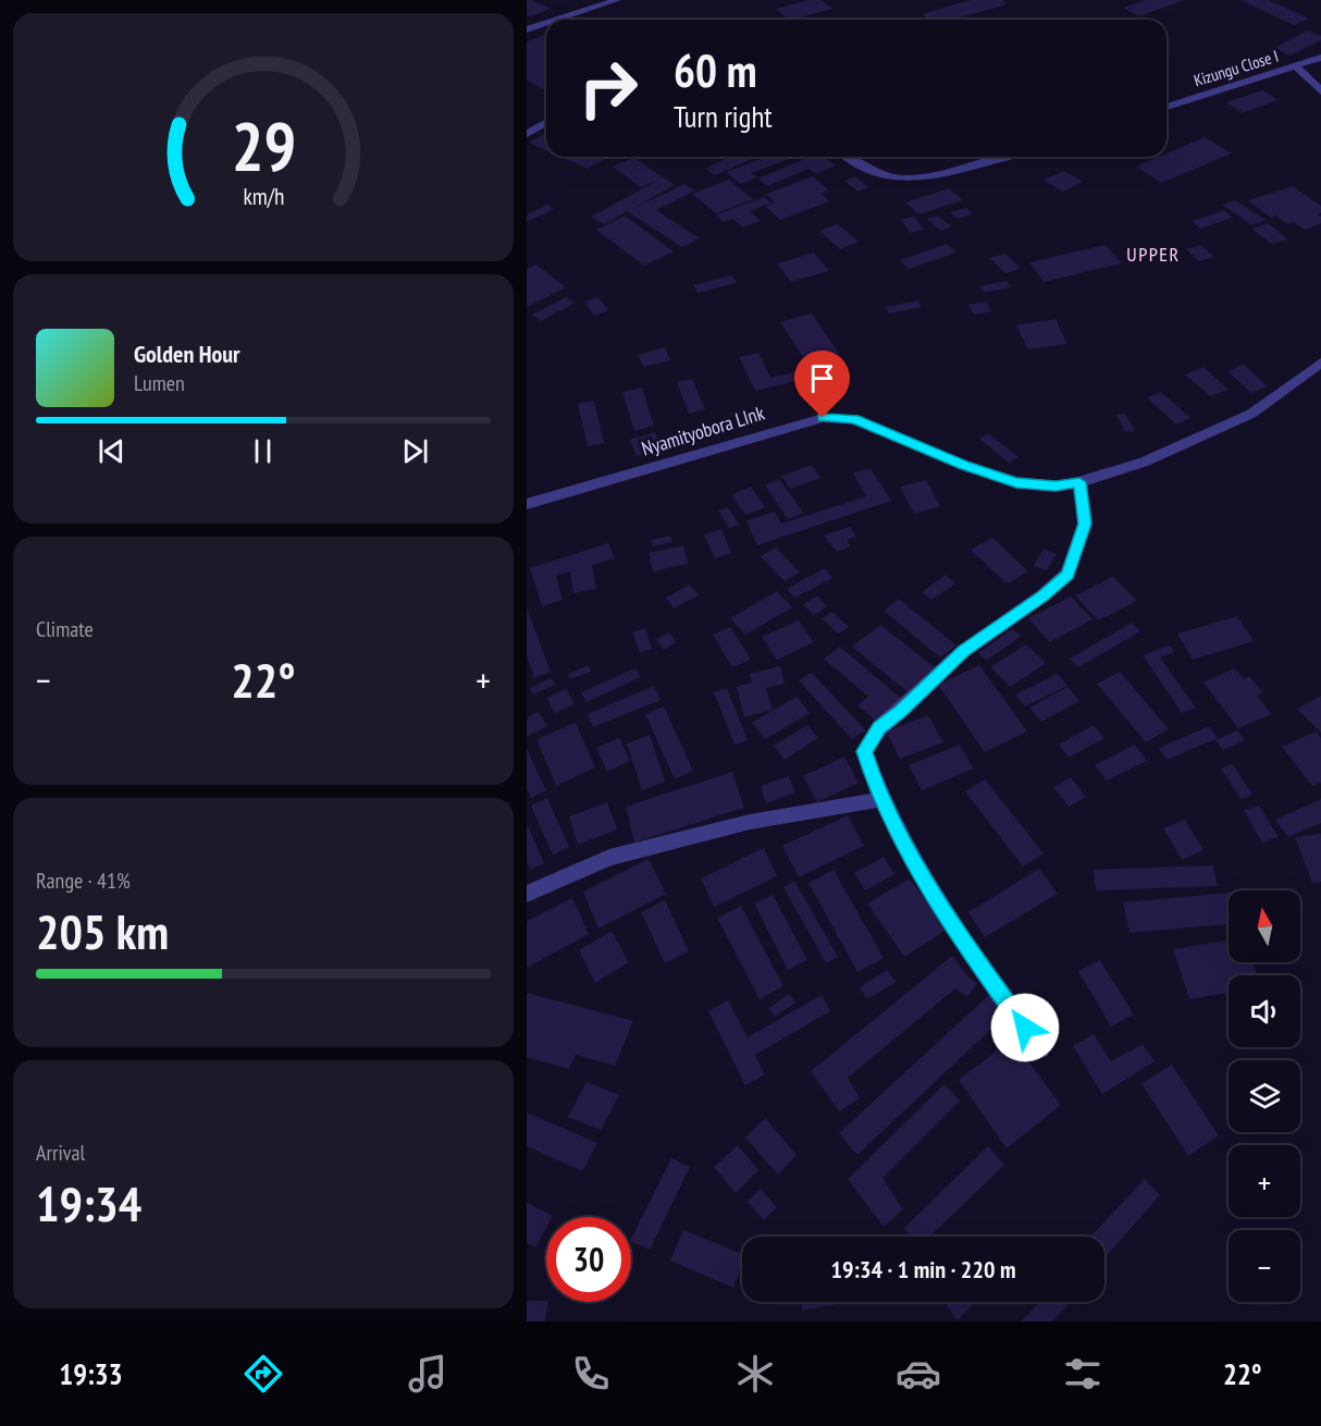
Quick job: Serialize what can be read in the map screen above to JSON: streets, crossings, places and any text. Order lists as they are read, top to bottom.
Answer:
{
  "streets": {
    "street": ["Kizungu Close I", "Nyamityobora LInk"]
  },
  "districts": ["UPPER"],
  "north": "top",
  "page": {
    "turn": ["60 m", "Turn right"],
    "song": ["Golden Hour", "Lumen"],
    "tile": [
      "Climate",
      ["Range · 41%", "205 km"],
      ["Arrival", "19:34"]
    ],
    "heat": ["−", "22°", "+"],
    "map_buttons": ["+", "−"],
    "limit": "30",
    "trip": "19:34 · 1 min · 220 m",
    "tabs": ["19:33", "22°"],
    "gauge": ["29", "km/h"]
  }
}
